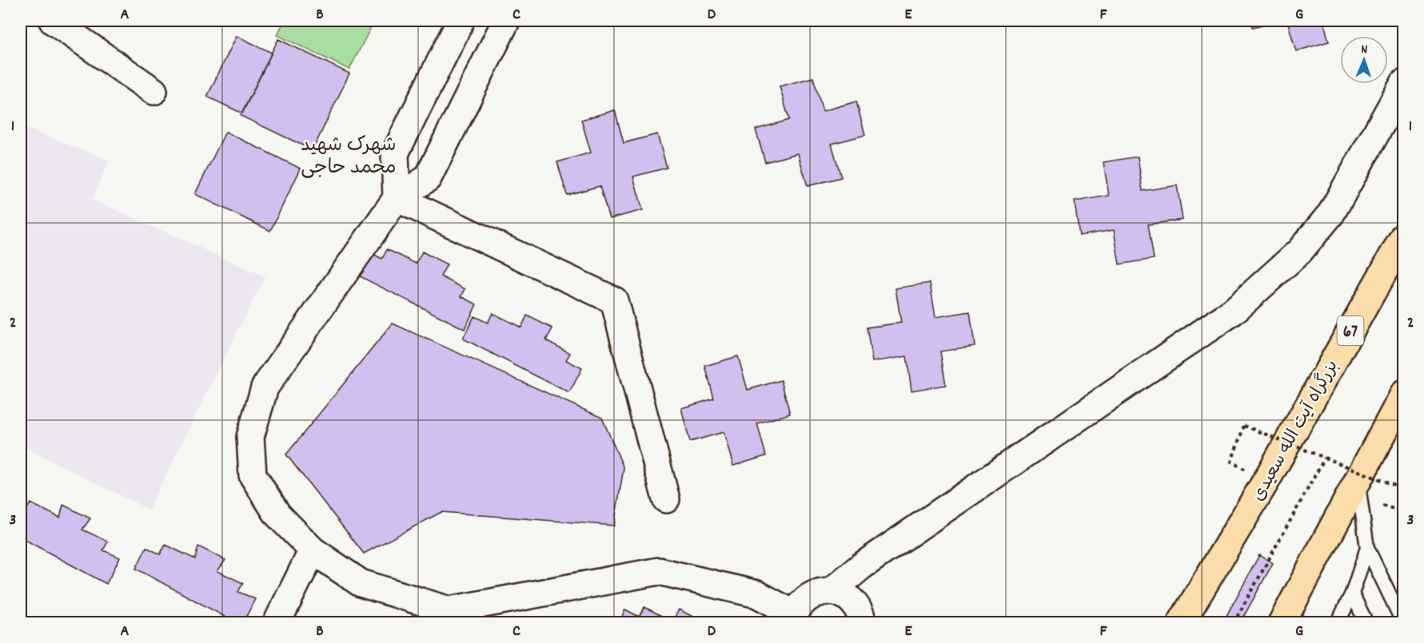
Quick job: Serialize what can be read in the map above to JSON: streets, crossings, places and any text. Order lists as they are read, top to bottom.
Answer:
{
  "streets": {
    "highway": ["67", "بزرگراه آیت الله سعیدی"]
  },
  "districts": ["شهرک شهید محمد حاجی"],
  "north": "top",
  "grid": {
    "columns": [
      "A",
      "B",
      "C",
      "D",
      "E",
      "F",
      "G"
    ],
    "rows": ["1", "2", "3"]
  }
}
